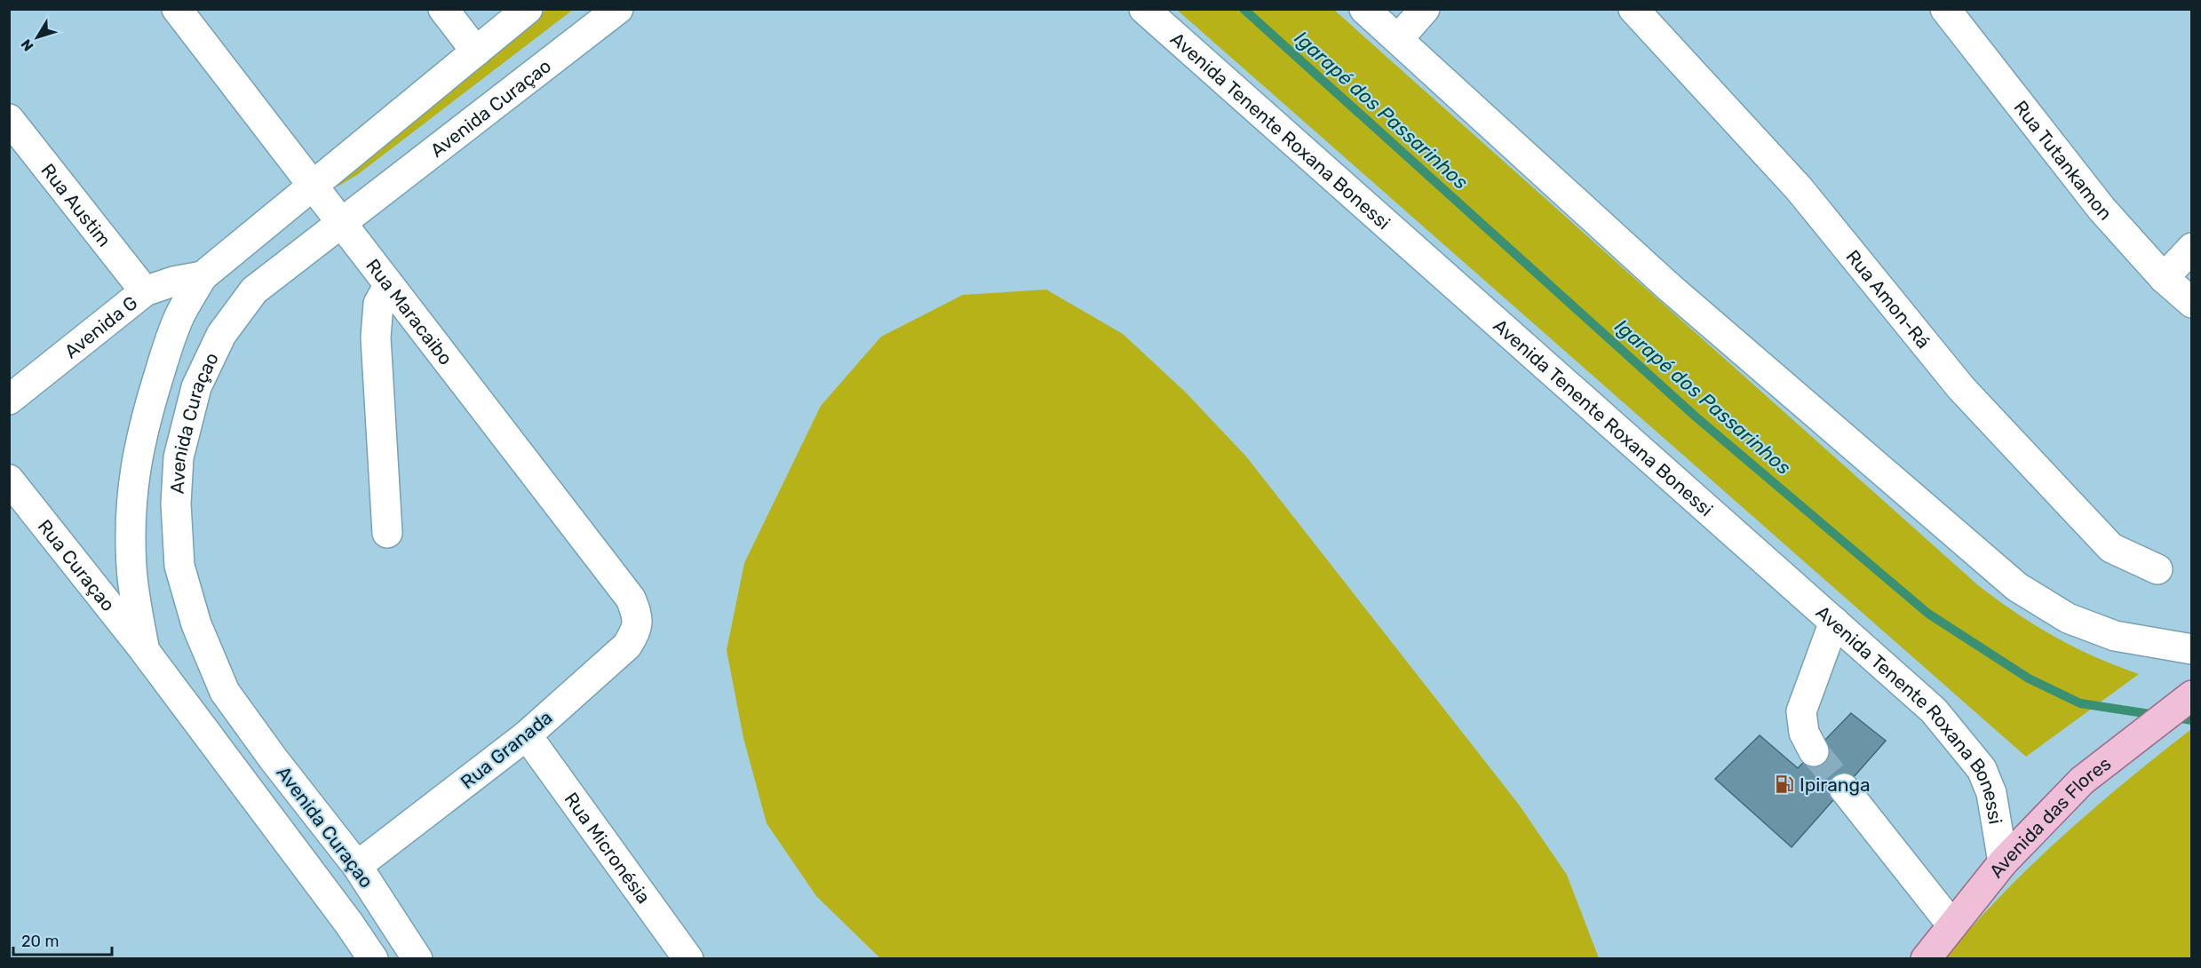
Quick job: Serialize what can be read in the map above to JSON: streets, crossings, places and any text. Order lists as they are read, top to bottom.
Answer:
{
  "streets": {
    "main road": ["Avenida das Flores"],
    "street": [
      "Avenida Curaçao",
      "Avenida Tenente Roxana Bonessi",
      "Rua Tutankamon",
      "Rua Austim",
      "Rua Amon-Rá",
      "Rua Maracaibo",
      "Avenida G",
      "Rua Curaçao",
      "Rua Granada",
      "Rua Micronésia"
    ]
  },
  "crossings": [
    ["Avenida Curaçao", "Rua Maracaibo"],
    ["Avenida Curaçao", "Avenida G"],
    ["Avenida Curaçao", "Rua Curaçao"],
    ["Avenida Curaçao", "Rua Granada"],
    ["Avenida Tenente Roxana Bonessi", "Avenida das Flores"],
    ["Rua Austim", "Avenida G"],
    ["Rua Maracaibo", "Rua Granada"],
    ["Rua Granada", "Rua Micronésia"]
  ],
  "water": ["Igarapé dos Passarinhos"],
  "places": {
    "fuel station": ["Ipiranga"]
  },
  "scale_bar": "20 m",
  "north": "bottom left"
}
